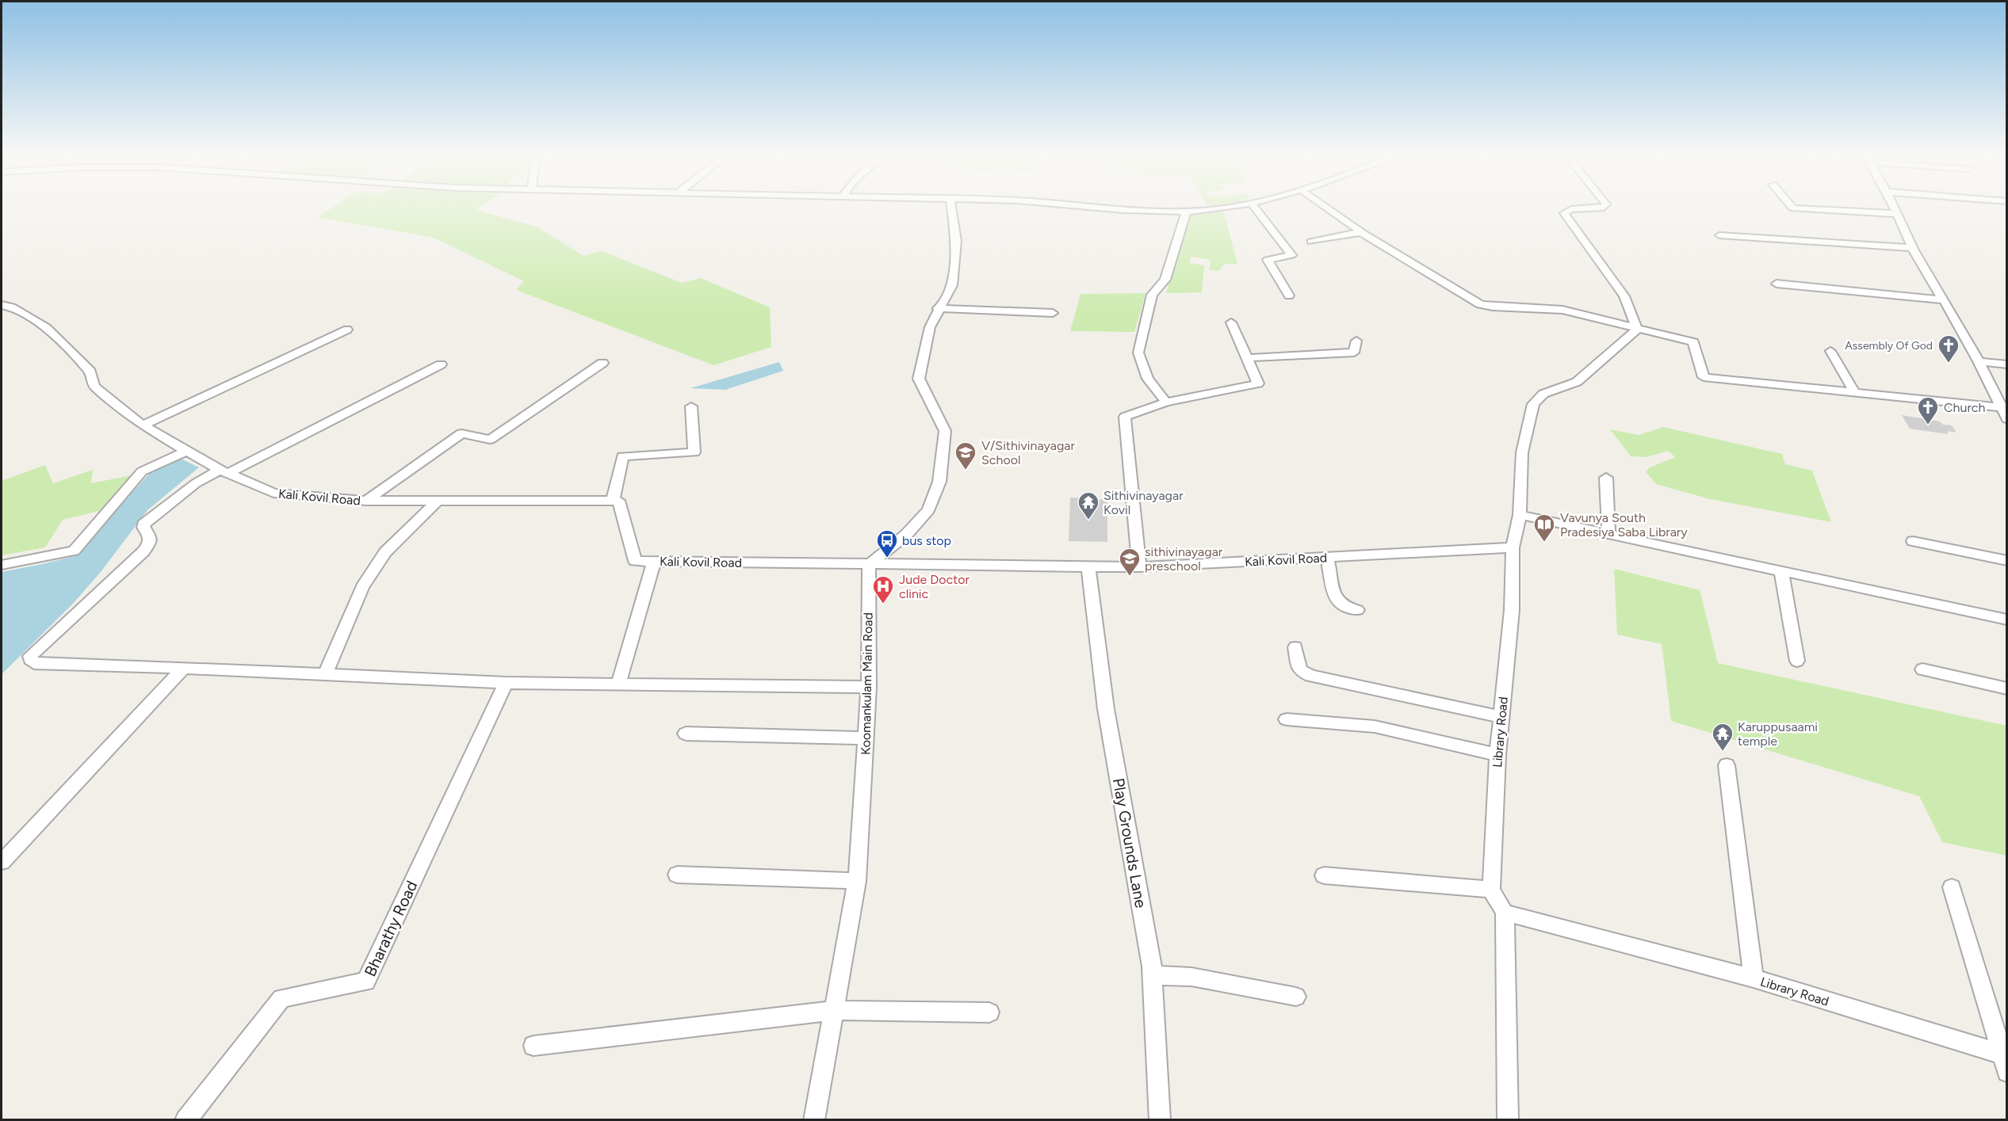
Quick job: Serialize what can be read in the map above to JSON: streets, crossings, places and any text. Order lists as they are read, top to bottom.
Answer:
{
  "streets": {
    "street": [
      "Kali Kovil Road",
      "Koomankulam Main Road",
      "Library Road",
      "Play Grounds Lane",
      "Bharathy Road"
    ]
  },
  "crossings": [
    ["Kali Kovil Road", "Koomankulam Main Road"],
    ["Kali Kovil Road", "Library Road"],
    ["Kali Kovil Road", "Play Grounds Lane"]
  ],
  "places": {
    "church": ["Assembly Of God", "Church"],
    "school or university": ["V/Sithivinayagar School", "sithivinayagar preschool"],
    "temple": ["Sithivinayagar Kovil", "Karuppusaami temple"],
    "library": ["Vavunya South Pradesiya Saba Library"],
    "bus stop": ["bus stop"],
    "hospital": ["Jude Doctor clinic"]
  }
}
